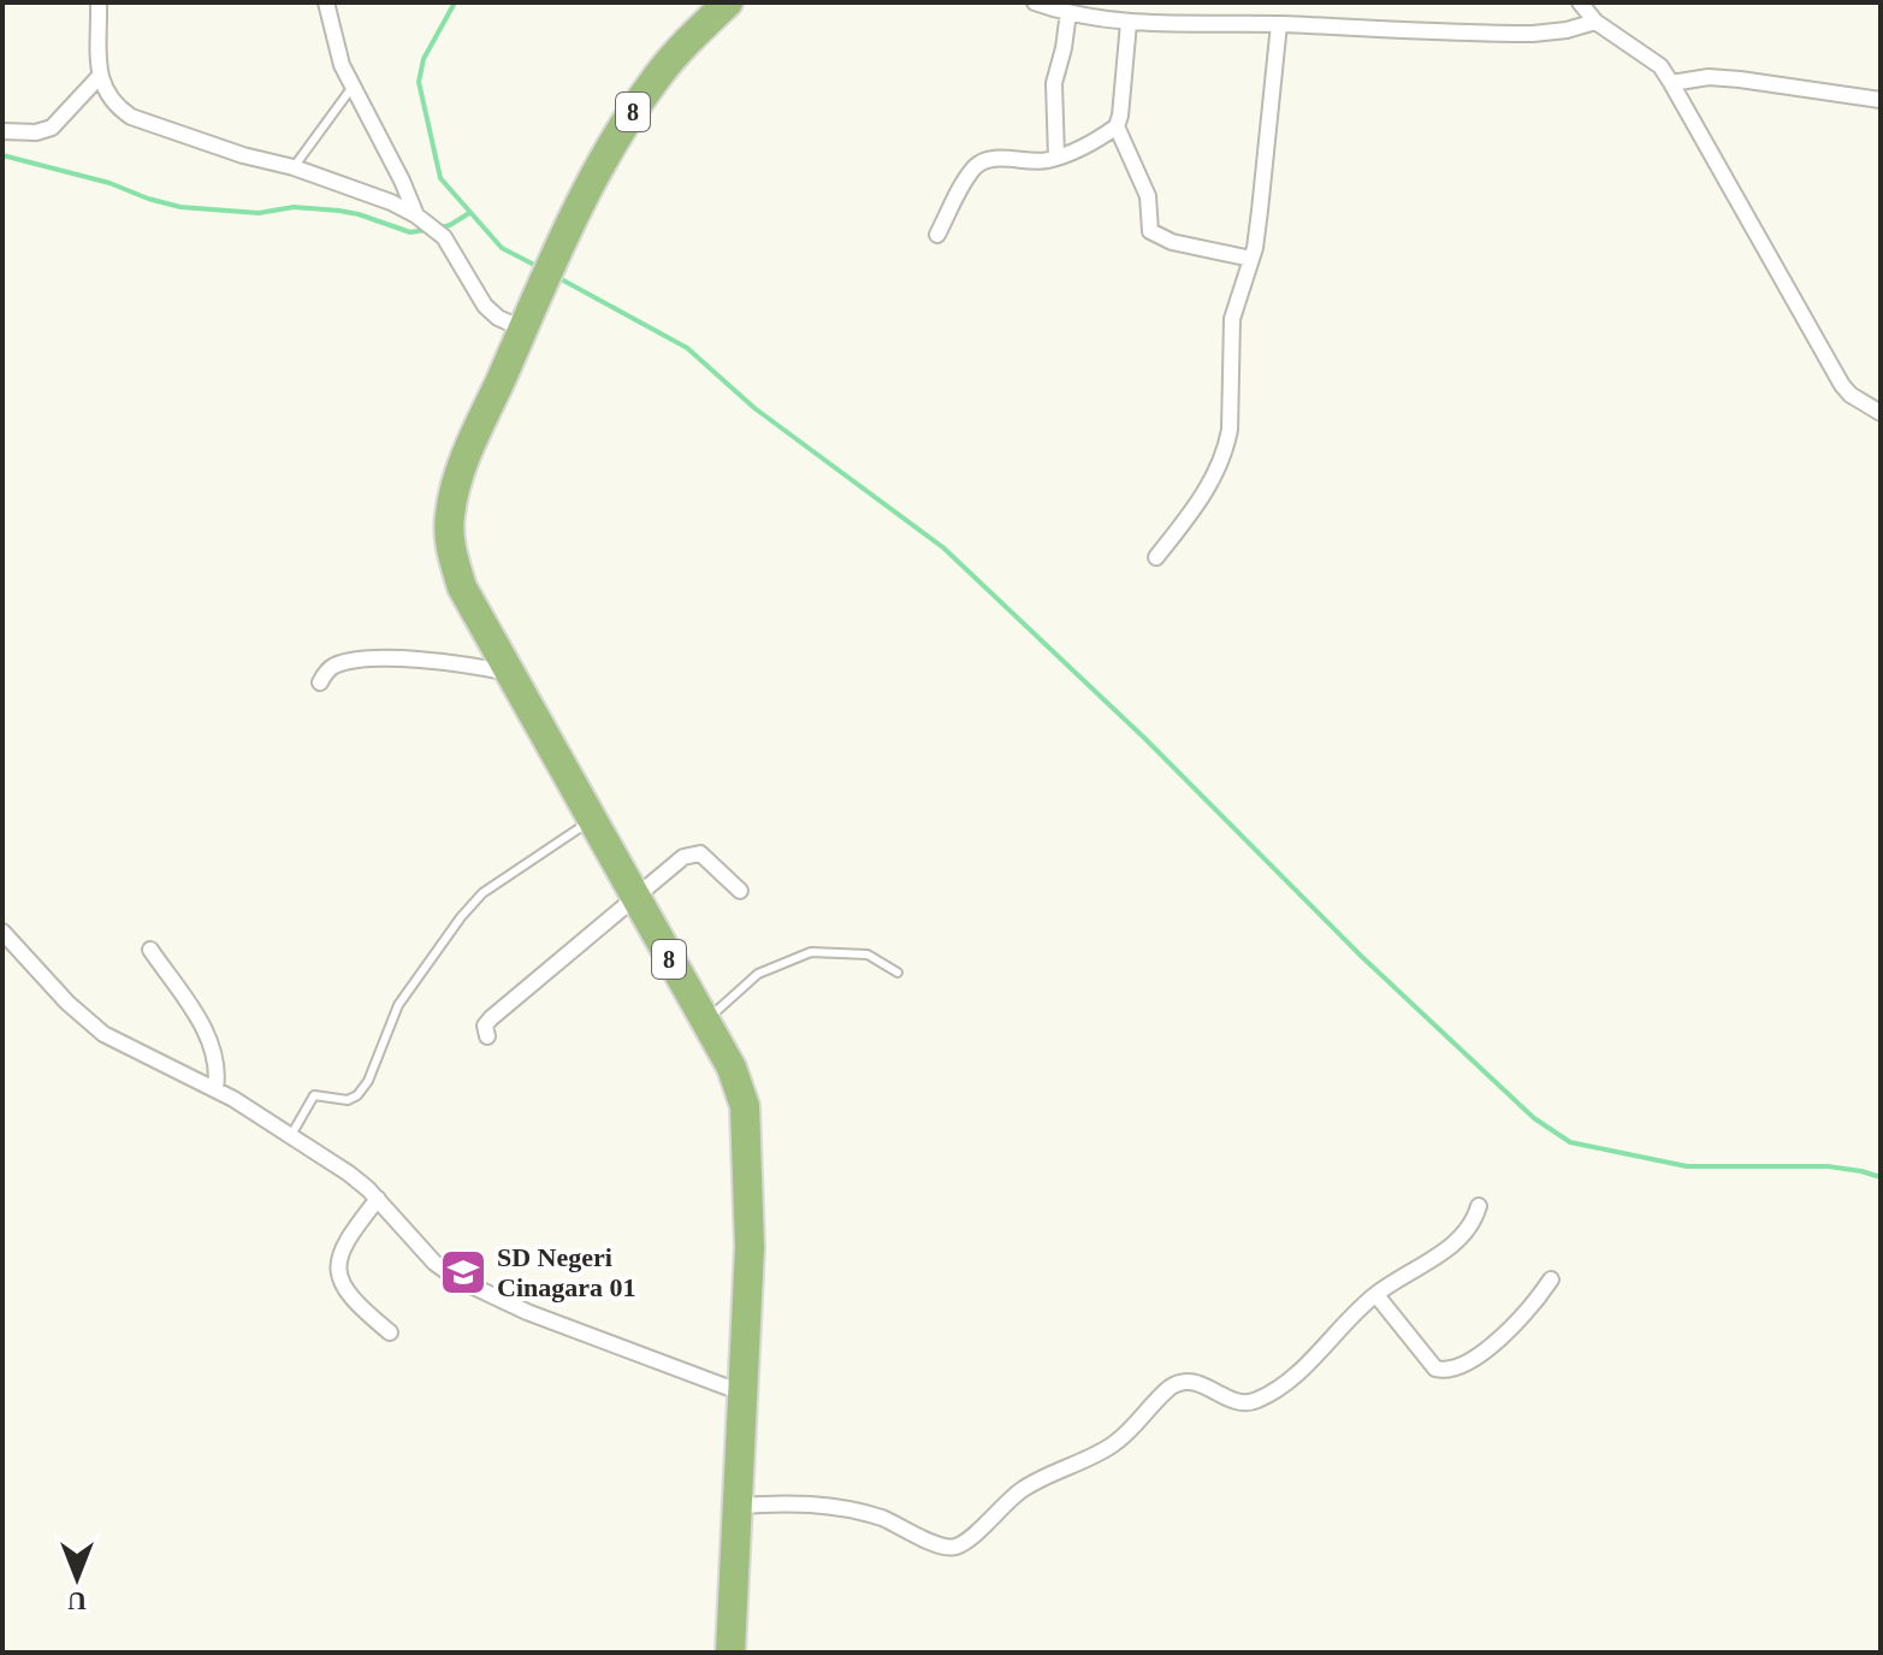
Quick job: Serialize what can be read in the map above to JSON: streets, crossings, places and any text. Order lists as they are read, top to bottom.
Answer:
{
  "streets": {
    "highway": ["8"]
  },
  "places": {
    "school or university": ["SD Negeri Cinagara 01"]
  },
  "north": "bottom"
}
